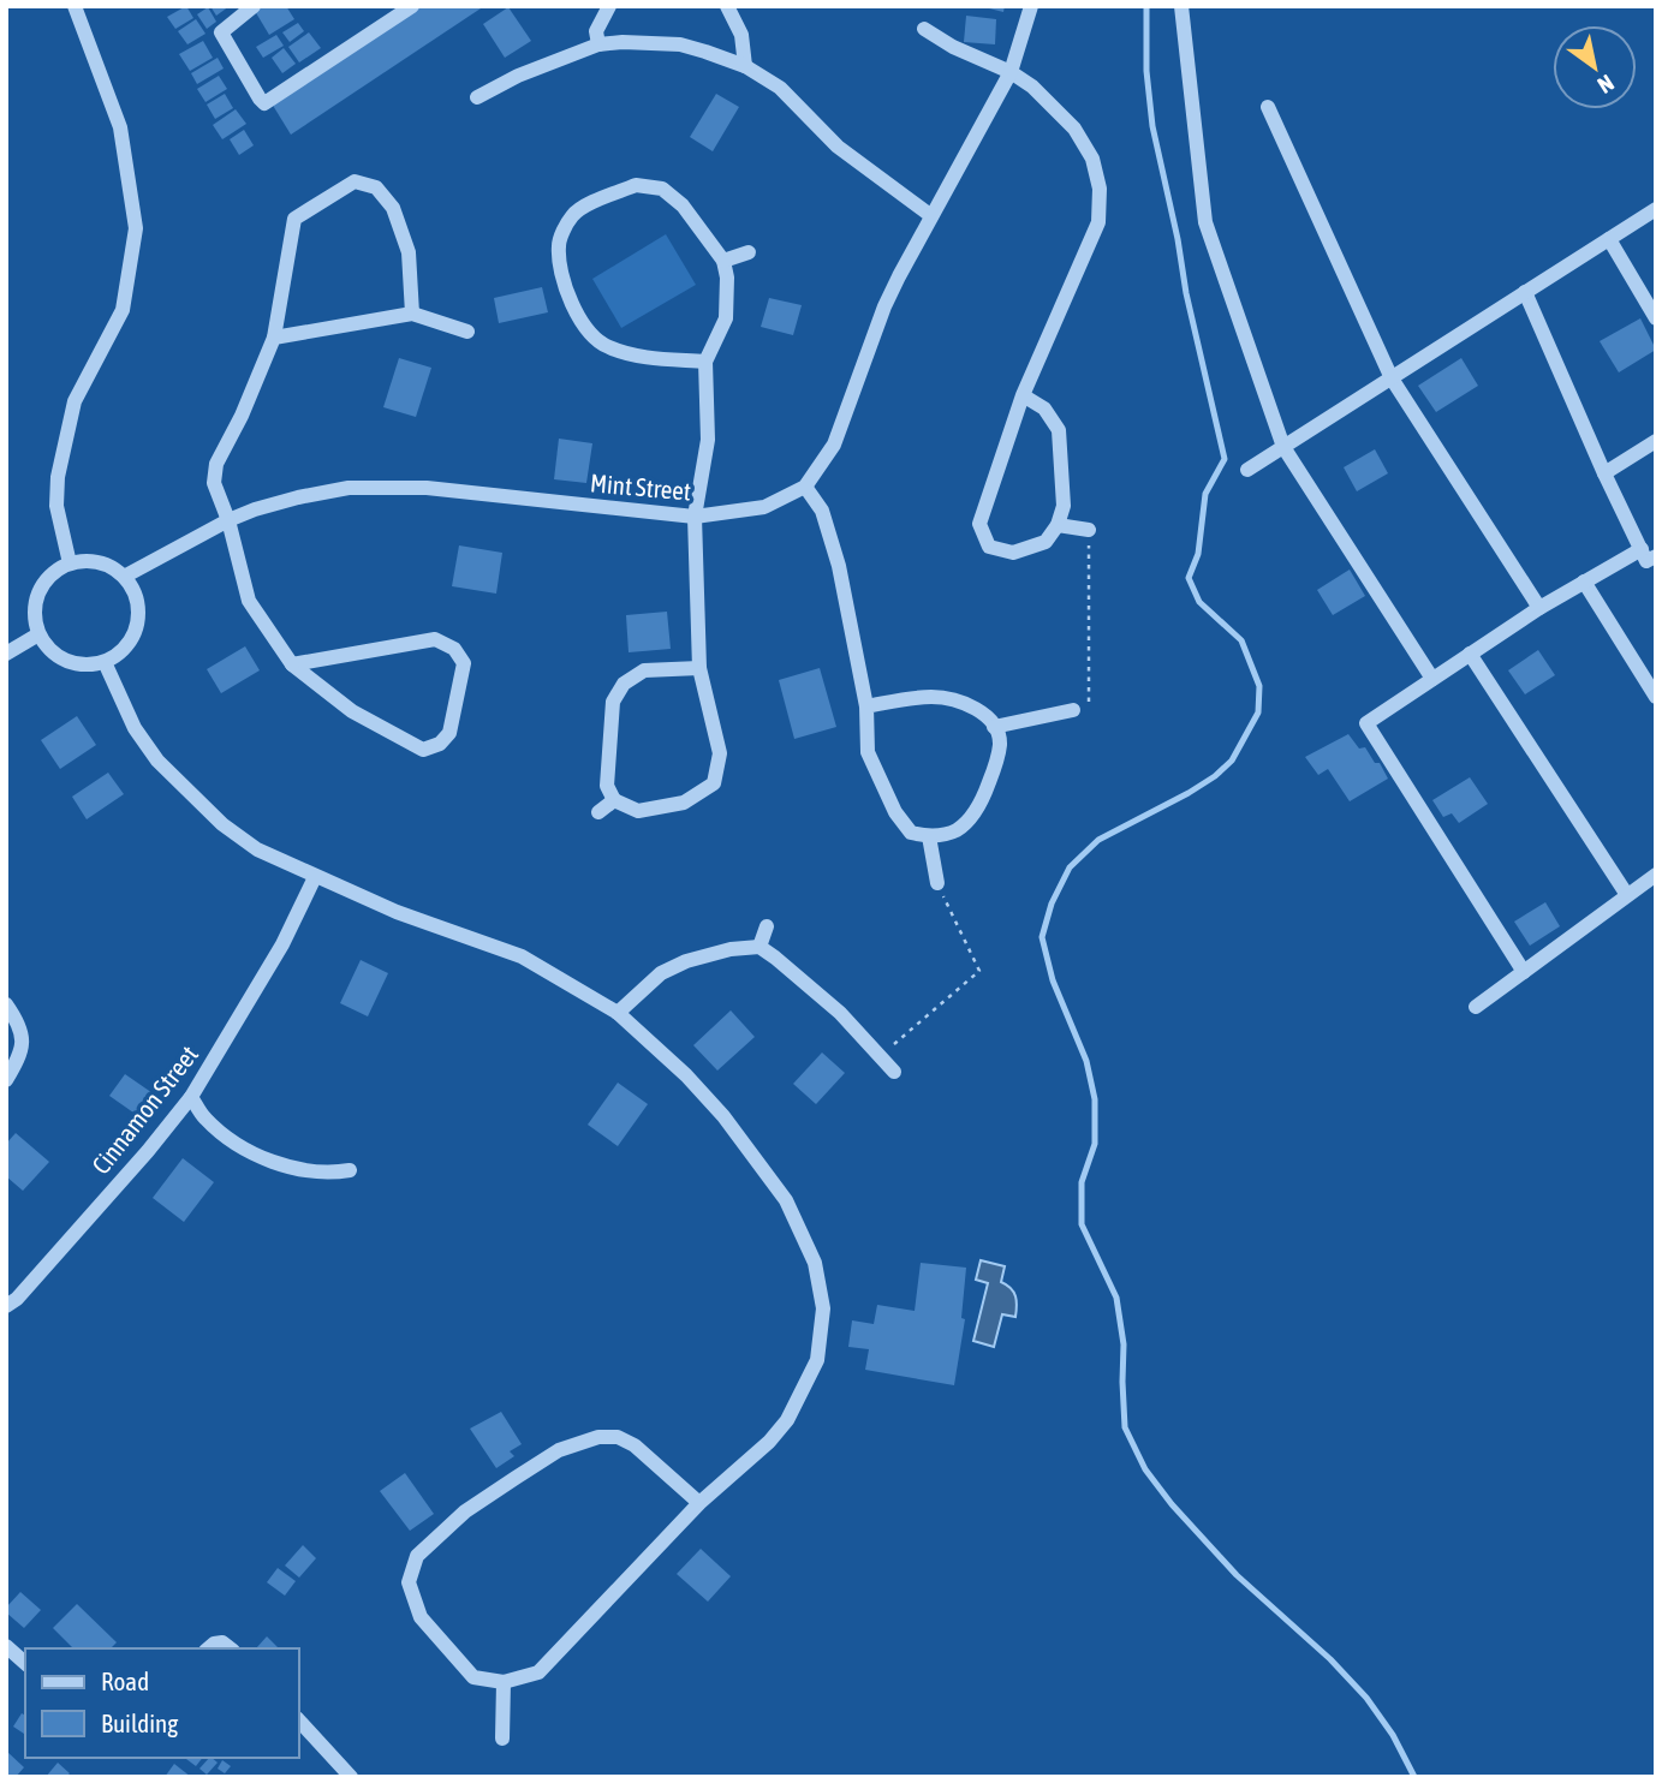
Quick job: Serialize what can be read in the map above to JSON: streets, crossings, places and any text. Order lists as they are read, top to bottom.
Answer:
{
  "streets": {
    "street": ["Mint Street", "Cinnamon Street"]
  },
  "legend": ["Road", "Building"],
  "north": "bottom right"
}
